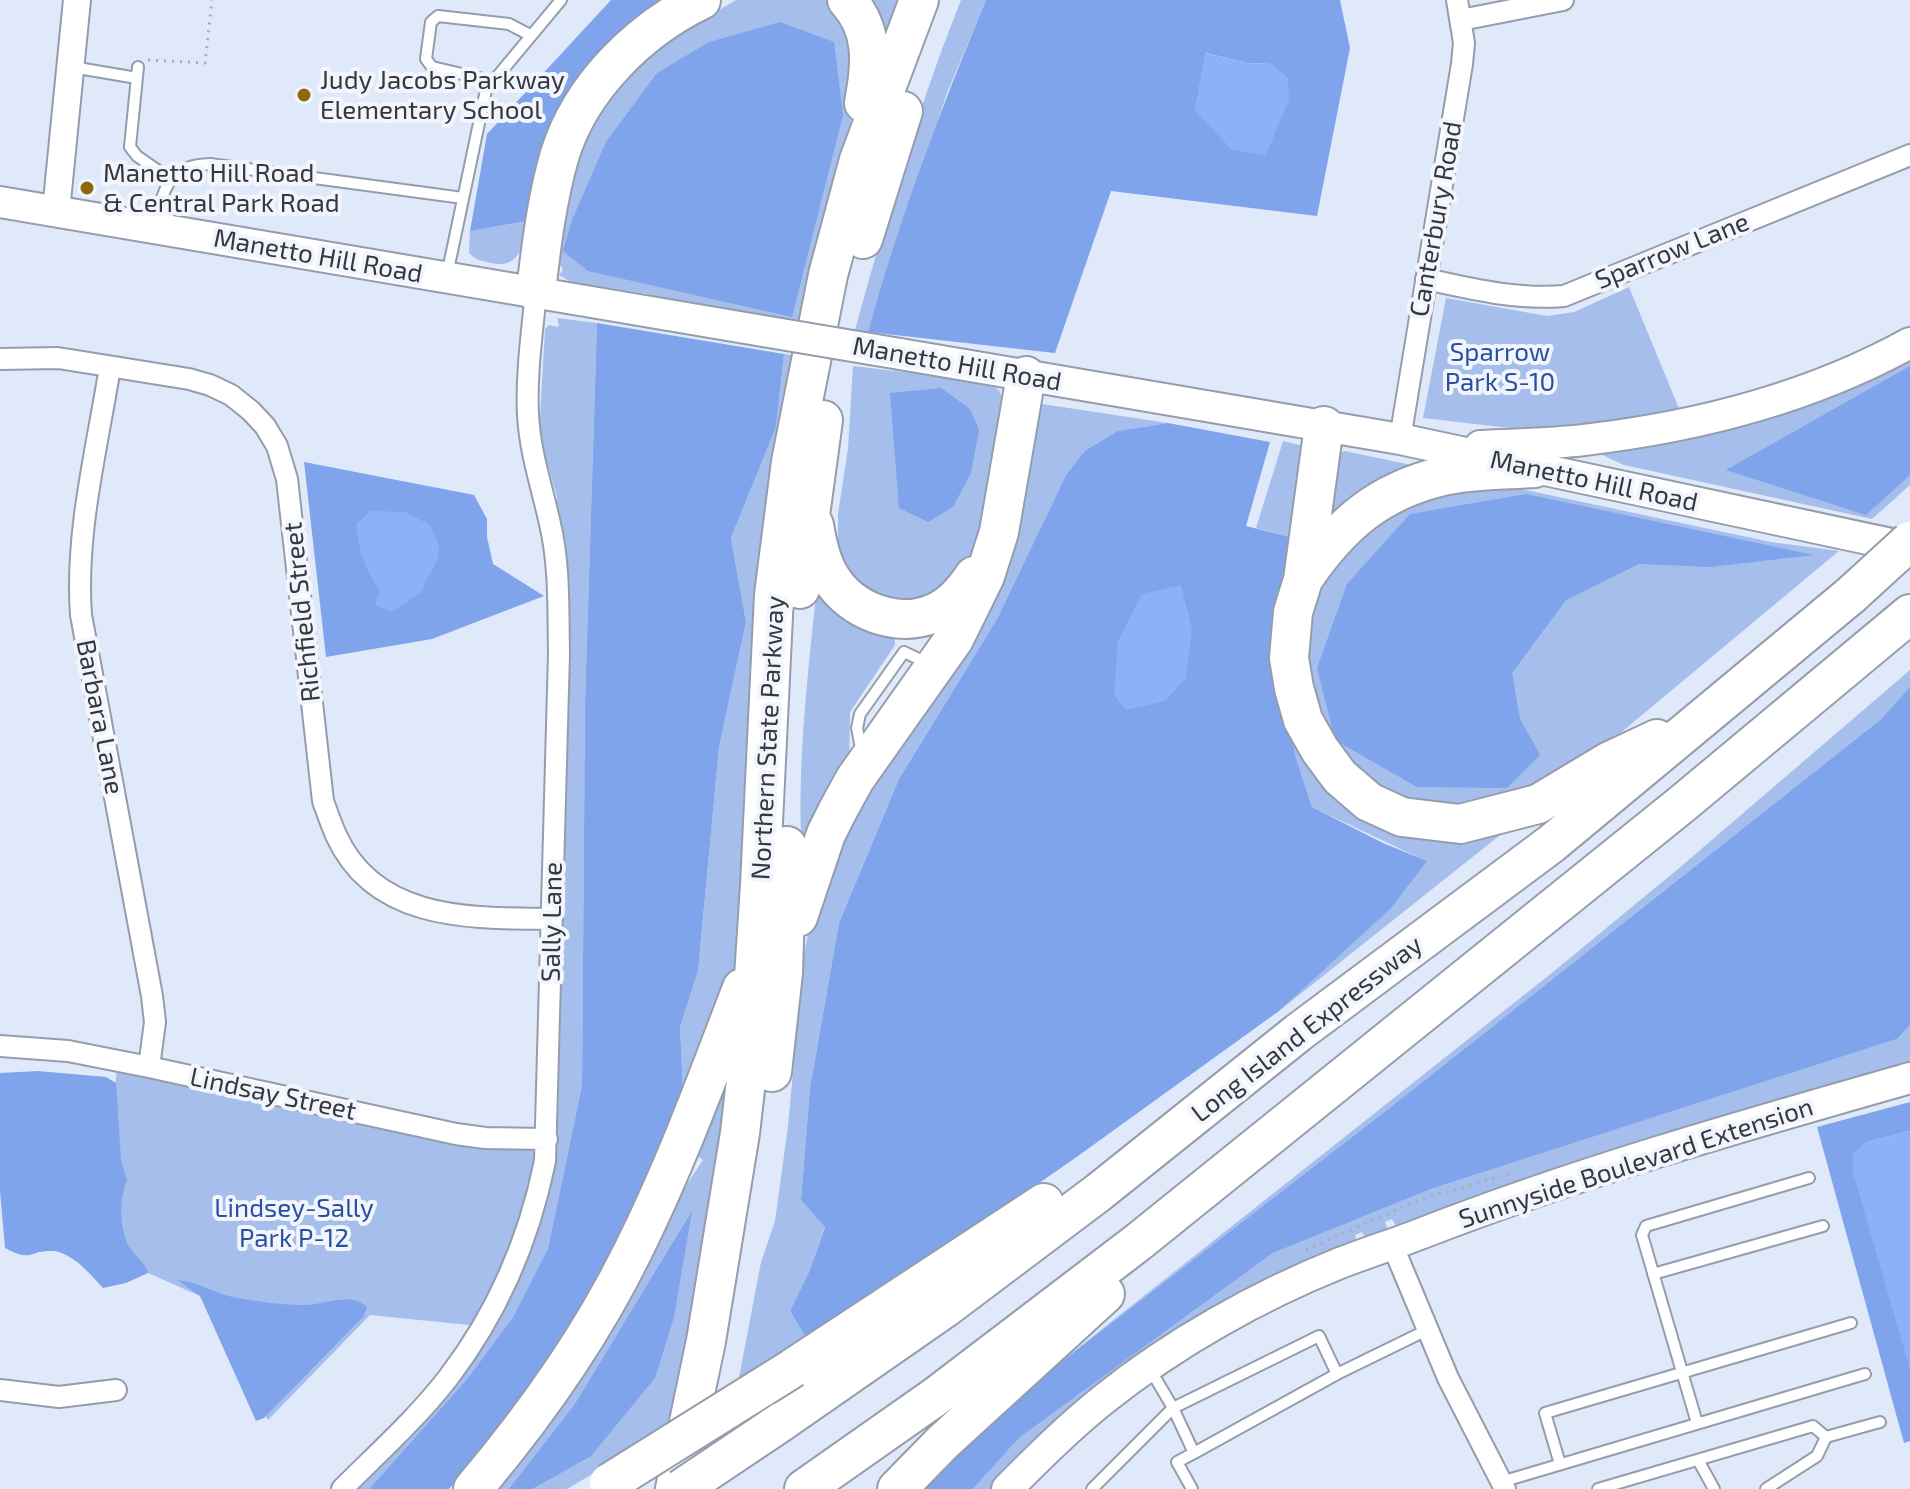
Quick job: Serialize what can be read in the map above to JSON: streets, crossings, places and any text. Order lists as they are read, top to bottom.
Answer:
{
  "streets": {
    "highway": ["Northern State Parkway", "Long Island Expressway"],
    "main road": ["Manetto Hill Road", "Sunnyside Boulevard Extension"],
    "street": [
      "Canterbury Road",
      "Sparrow Lane",
      "Richfield Street",
      "Barbara Lane",
      "Sally Lane",
      "Lindsay Street"
    ]
  },
  "crossings": [
    ["Canterbury Road", "Sparrow Lane"],
    ["Canterbury Road", "Manetto Hill Road"],
    ["Manetto Hill Road", "Sally Lane"],
    ["Richfield Street", "Barbara Lane"],
    ["Richfield Street", "Sally Lane"],
    ["Barbara Lane", "Lindsay Street"],
    ["Sally Lane", "Lindsay Street"]
  ],
  "parks": ["Sparrow Park S-10", "Lindsey-Sally Park P-12"],
  "places": ["Judy Jacobs Parkway Elementary School", "Manetto Hill Road & Central Park Road"]
}
